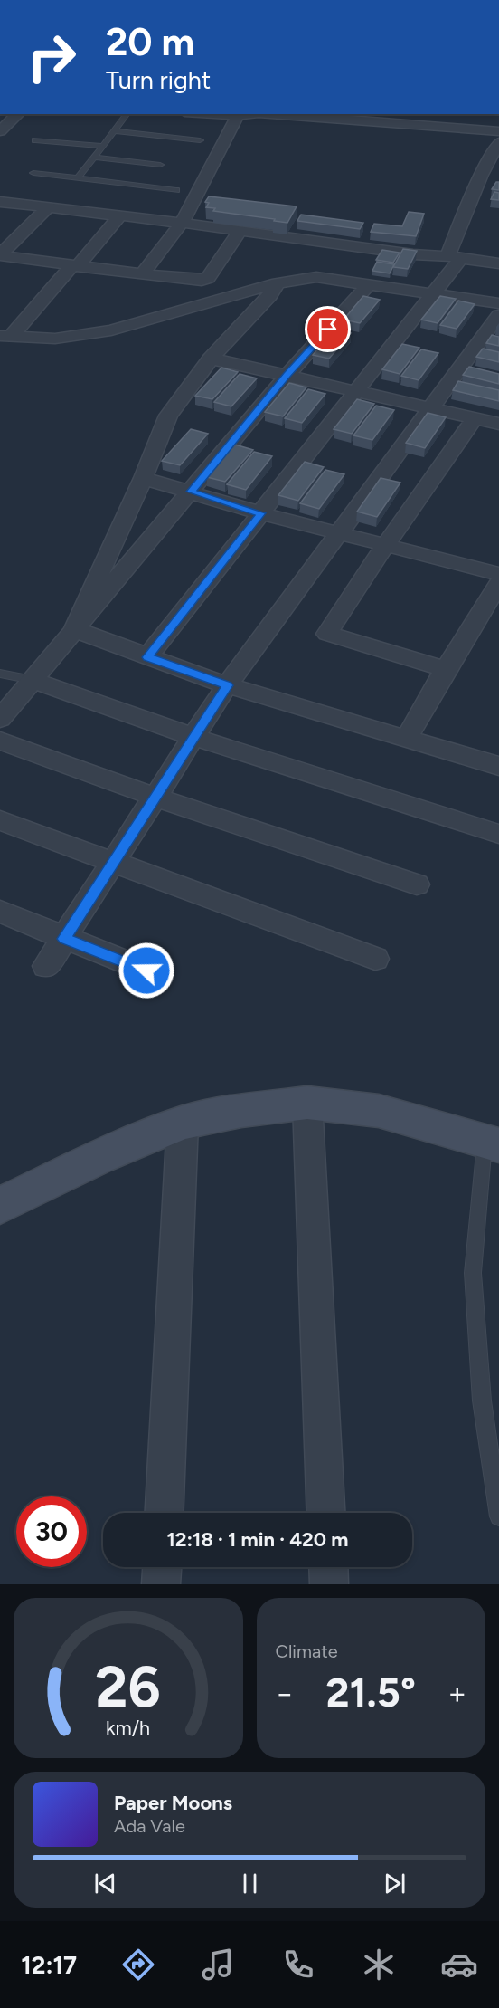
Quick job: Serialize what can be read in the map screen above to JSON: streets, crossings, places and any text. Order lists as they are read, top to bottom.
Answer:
{
  "page": {
    "turn": ["20 m", "Turn right"],
    "limit": "30",
    "trip": "12:18 · 1 min · 420 m",
    "tile": "Climate",
    "heat": ["−", "21.5°", "+"],
    "song": ["Paper Moons", "Ada Vale"],
    "tabs": "12:17",
    "gauge": ["26", "km/h"]
  }
}
